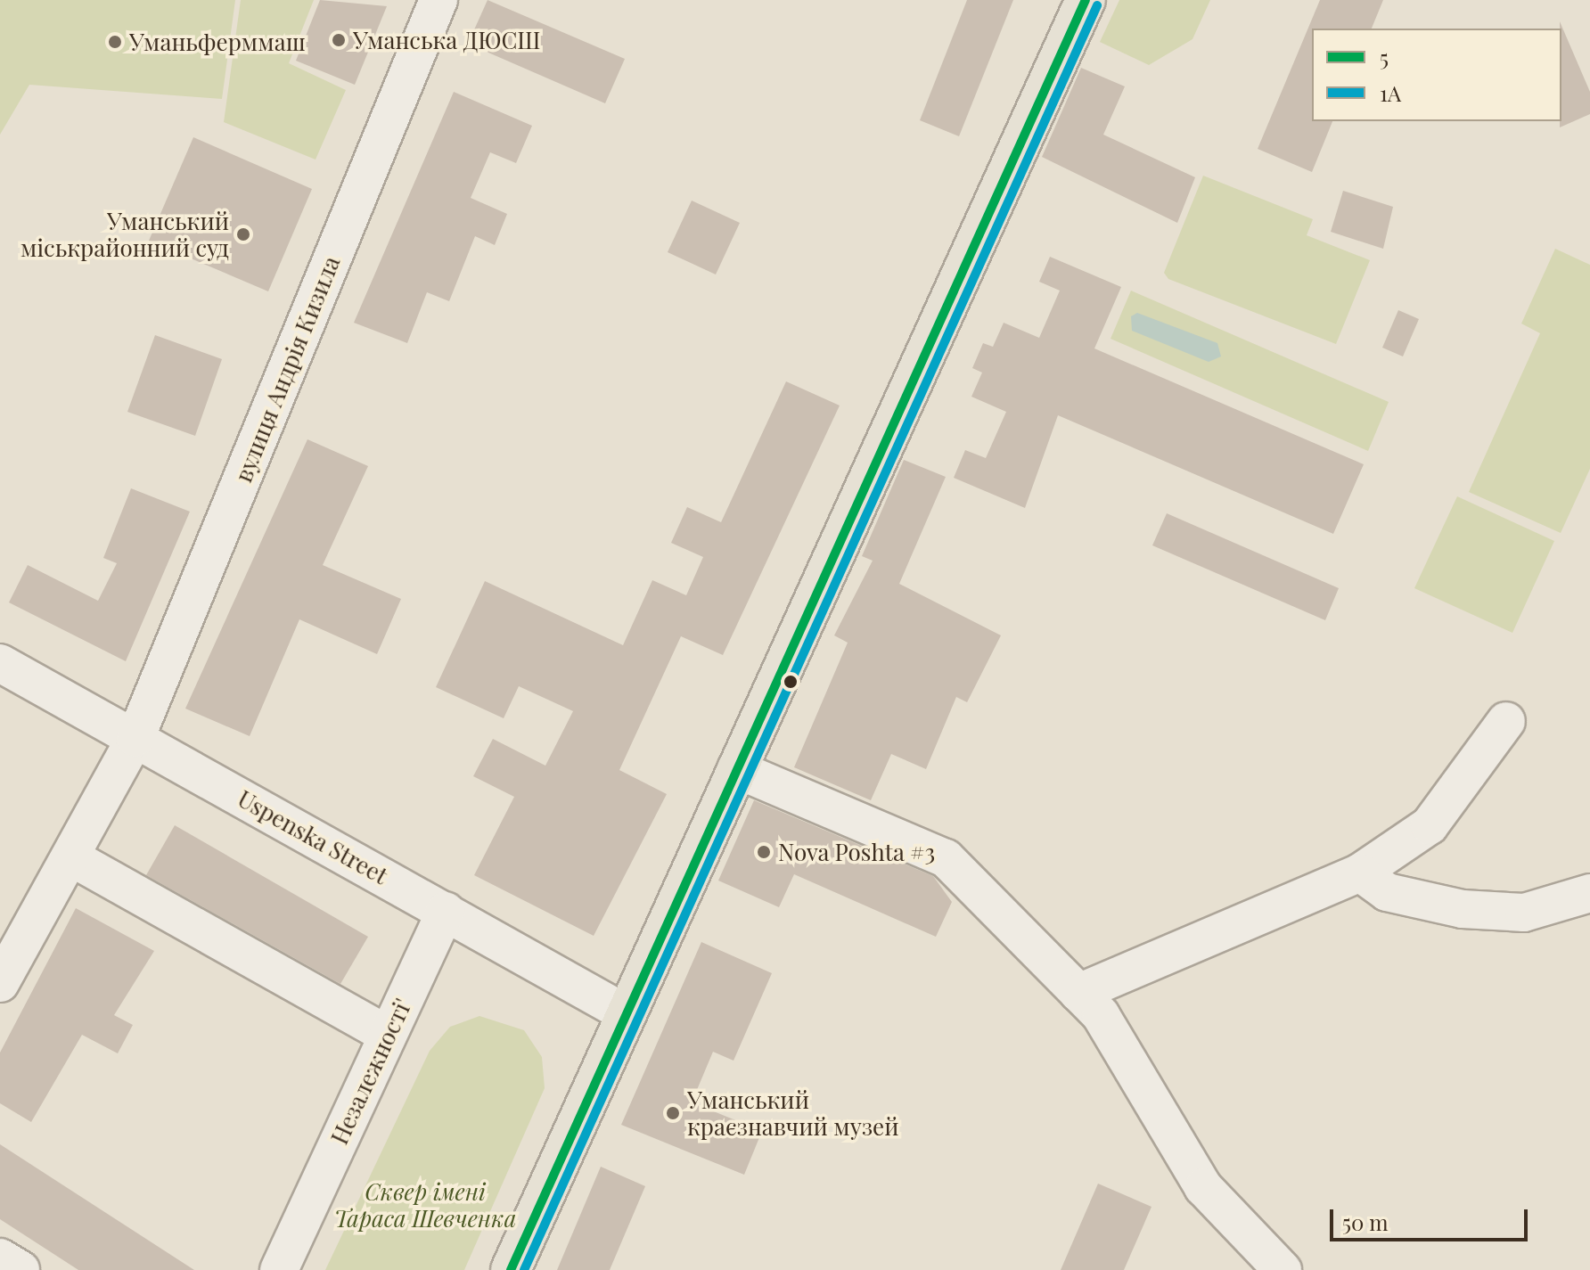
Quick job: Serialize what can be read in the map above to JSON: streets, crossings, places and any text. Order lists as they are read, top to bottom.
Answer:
{
  "streets": {
    "street": ["вулиця Андрія Кизила", "Uspenska Street", "Незалежності'"]
  },
  "crossings": [
    ["вулиця Андрія Кизила", "Uspenska Street"],
    ["Uspenska Street", "Незалежності'"]
  ],
  "parks": ["Сквер імені Тараса Шевченка"],
  "places": [
    "Уманська ДЮСШ",
    "Уманьферммаш",
    "Уманський міськрайонний суд",
    "Nova Poshta #3",
    "Уманський краєзнавчий музей"
  ],
  "lines": ["transit line 5", "transit line 1А"],
  "legend": ["5", "1А"],
  "scale_bar": "50 m"
}
